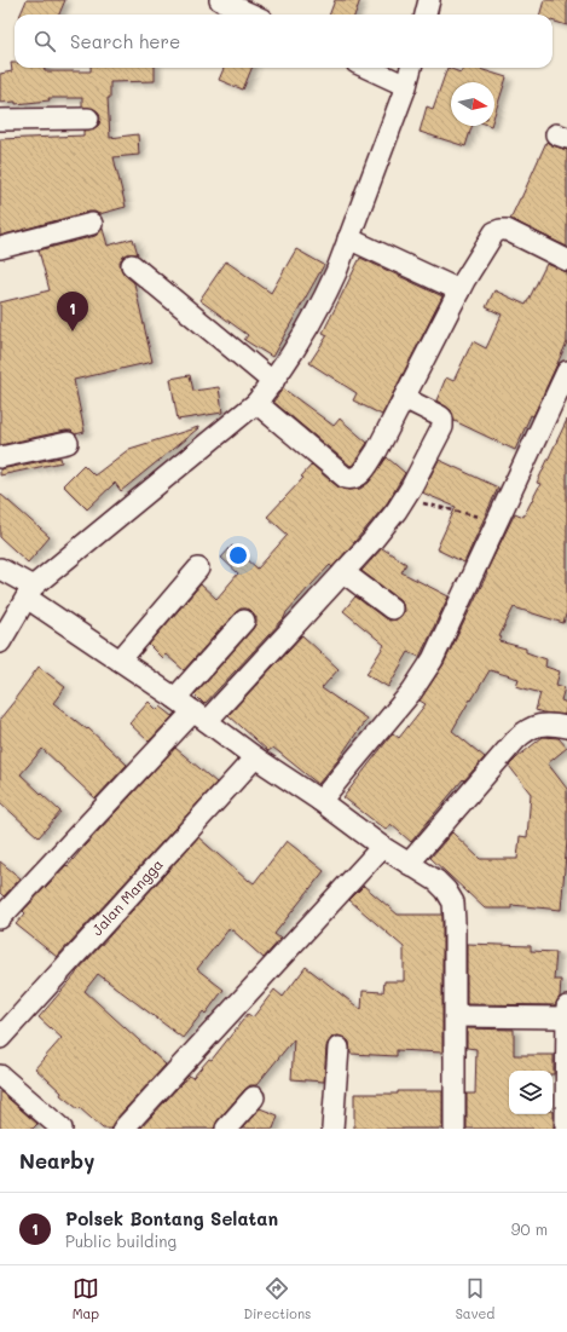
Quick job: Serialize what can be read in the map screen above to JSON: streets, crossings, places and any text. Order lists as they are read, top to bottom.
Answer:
{
  "streets": {
    "street": ["Jalan Mangga"]
  },
  "north": "right",
  "page": {
    "search": "Search here",
    "pins": "1",
    "heading": "Nearby",
    "list": [
      {
        "mark": "1",
        "name": "Polsek Bontang Selatan",
        "note": "Public building",
        "value": "90 m"
      }
    ],
    "nav": ["Map", "Directions", "Saved"]
  }
}
